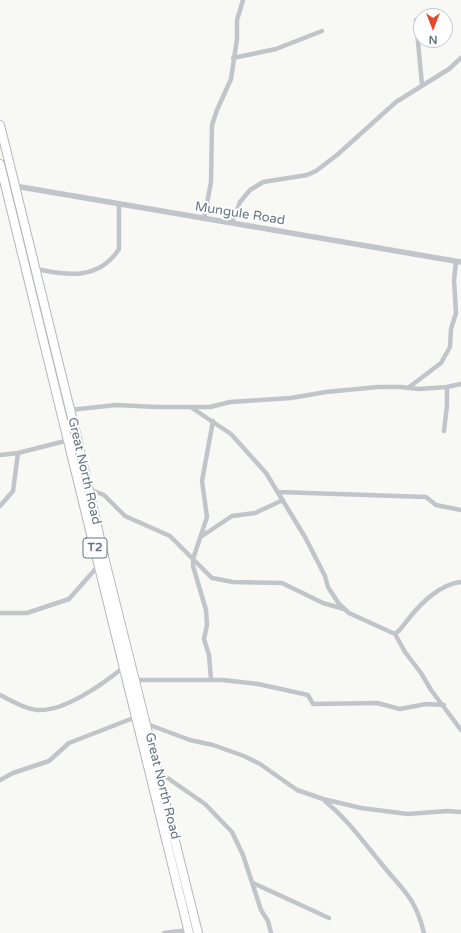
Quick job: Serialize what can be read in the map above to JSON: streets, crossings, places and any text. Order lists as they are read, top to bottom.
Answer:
{
  "streets": {
    "highway": ["Great North Road", "T2"],
    "street": ["Mungule Road"]
  },
  "crossings": [
    ["Mungule Road", "Great North Road"]
  ],
  "north": "bottom"
}
